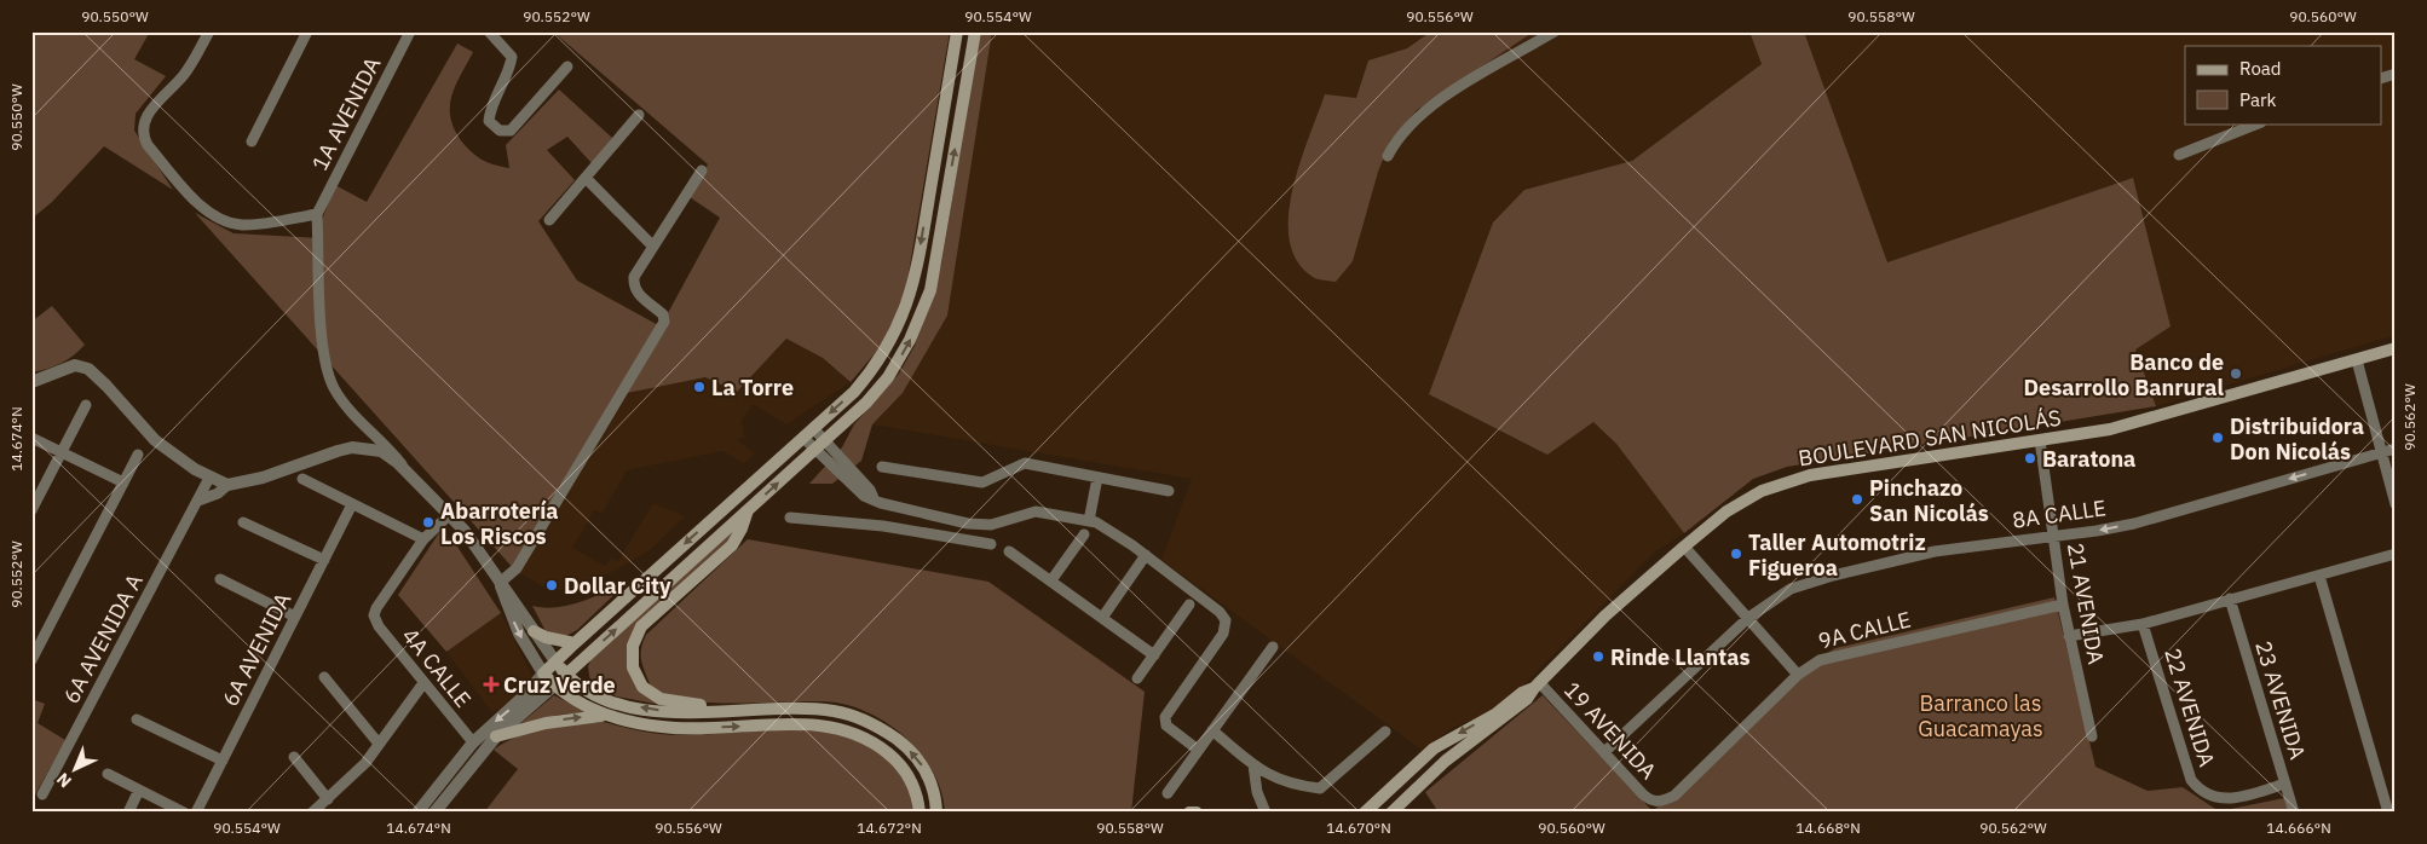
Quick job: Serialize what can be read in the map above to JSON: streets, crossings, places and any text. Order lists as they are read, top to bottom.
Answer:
{
  "streets": {
    "main road": ["BOULEVARD SAN NICOLÁS"],
    "street": [
      "1A AVENIDA",
      "8A CALLE",
      "21 AVENIDA",
      "9A CALLE",
      "6A AVENIDA A",
      "6A AVENIDA",
      "4A CALLE",
      "23 AVENIDA",
      "22 AVENIDA",
      "19 AVENIDA"
    ]
  },
  "crossings": [
    ["BOULEVARD SAN NICOLÁS", "21 AVENIDA"],
    ["BOULEVARD SAN NICOLÁS", "19 AVENIDA"],
    ["8A CALLE", "21 AVENIDA"],
    ["8A CALLE", "19 AVENIDA"],
    ["21 AVENIDA", "9A CALLE"],
    ["9A CALLE", "19 AVENIDA"],
    ["23 AVENIDA", "22 AVENIDA"]
  ],
  "one_way": ["8A CALLE"],
  "parks": ["Barranco las Guacamayas"],
  "places": {
    "other": [
      "Banco de Desarrollo Banrural",
      "La Torre",
      "Distribuidora Don Nicolás",
      "Baratona",
      "Pinchazo San Nicolás",
      "Abarrotería Los Riscos",
      "Taller Automotriz Figueroa",
      "Dollar City",
      "Rinde Llantas"
    ],
    "health": ["Cruz Verde"]
  },
  "legend": ["Road", "Park"],
  "north": "bottom left",
  "coordinates": [
    "90.550°W",
    "90.552°W",
    "90.554°W",
    "90.556°W",
    "90.558°W",
    "90.560°W",
    "90.562°W",
    "14.674°N",
    "14.672°N",
    "14.670°N",
    "14.668°N",
    "14.666°N"
  ]
}
